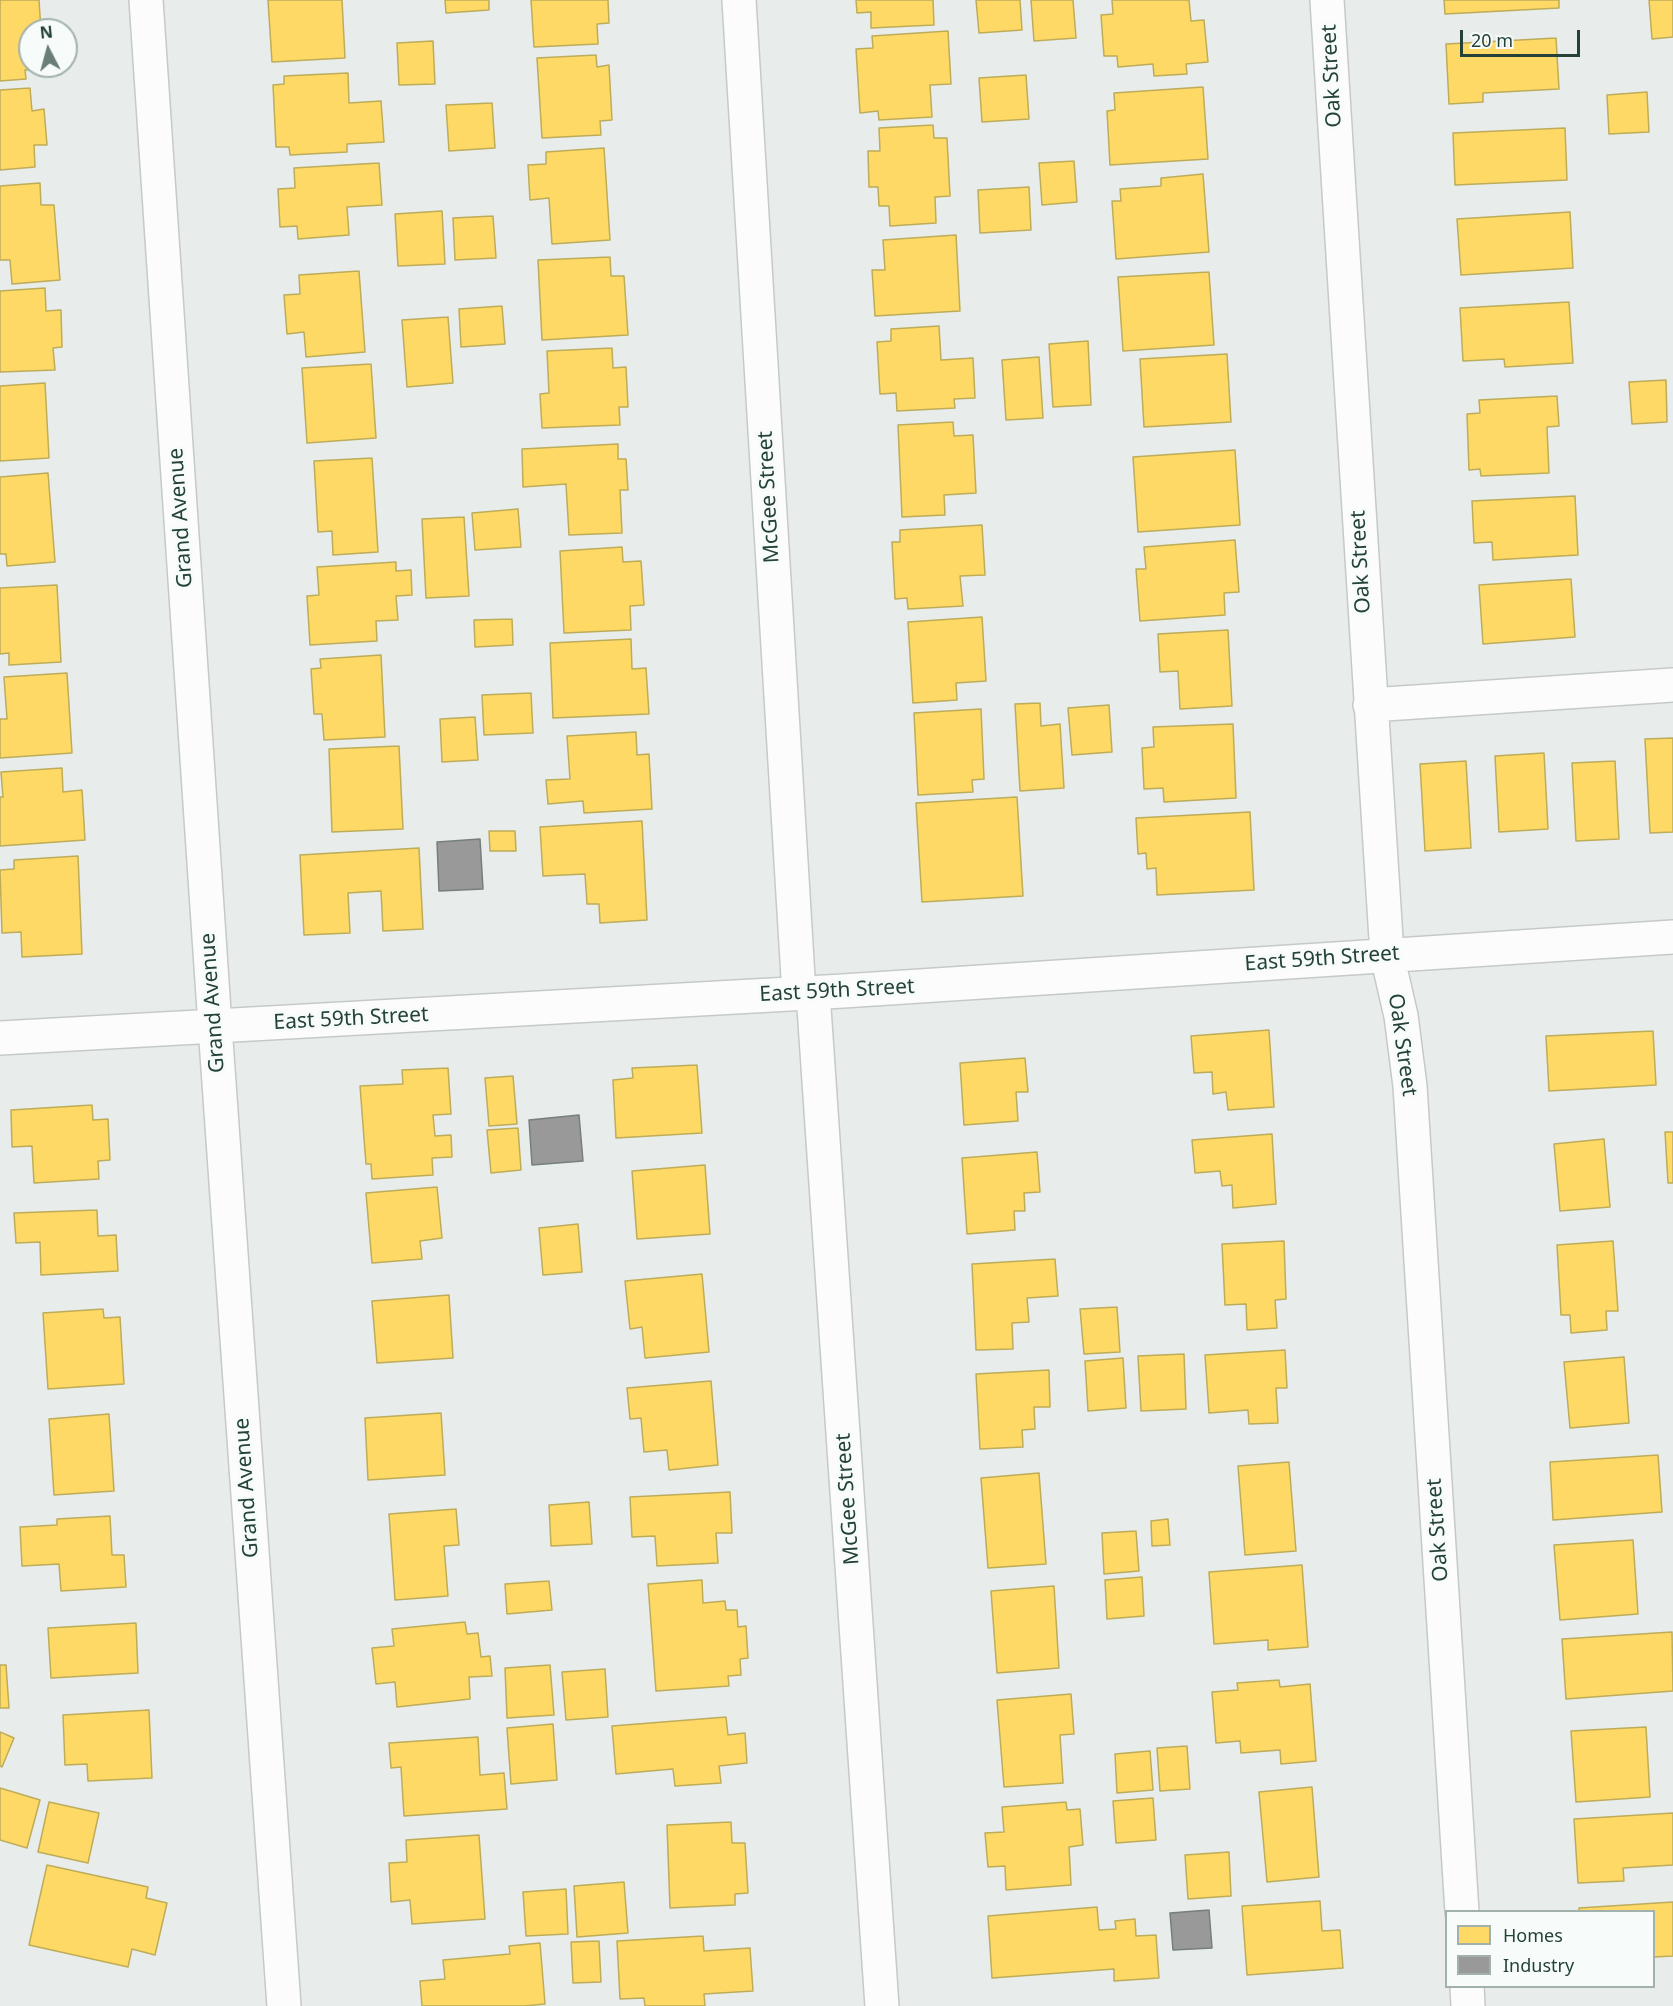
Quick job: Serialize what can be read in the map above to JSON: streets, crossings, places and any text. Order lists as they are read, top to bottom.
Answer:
{
  "streets": {
    "street": [
      "Oak Street",
      "McGee Street",
      "Grand Avenue",
      "East 59th Street"
    ]
  },
  "crossings": [
    ["Oak Street", "East 59th Street"],
    ["McGee Street", "East 59th Street"],
    ["Grand Avenue", "East 59th Street"]
  ],
  "legend": ["Homes", "Industry"],
  "scale_bar": "20 m",
  "north": "top"
}
